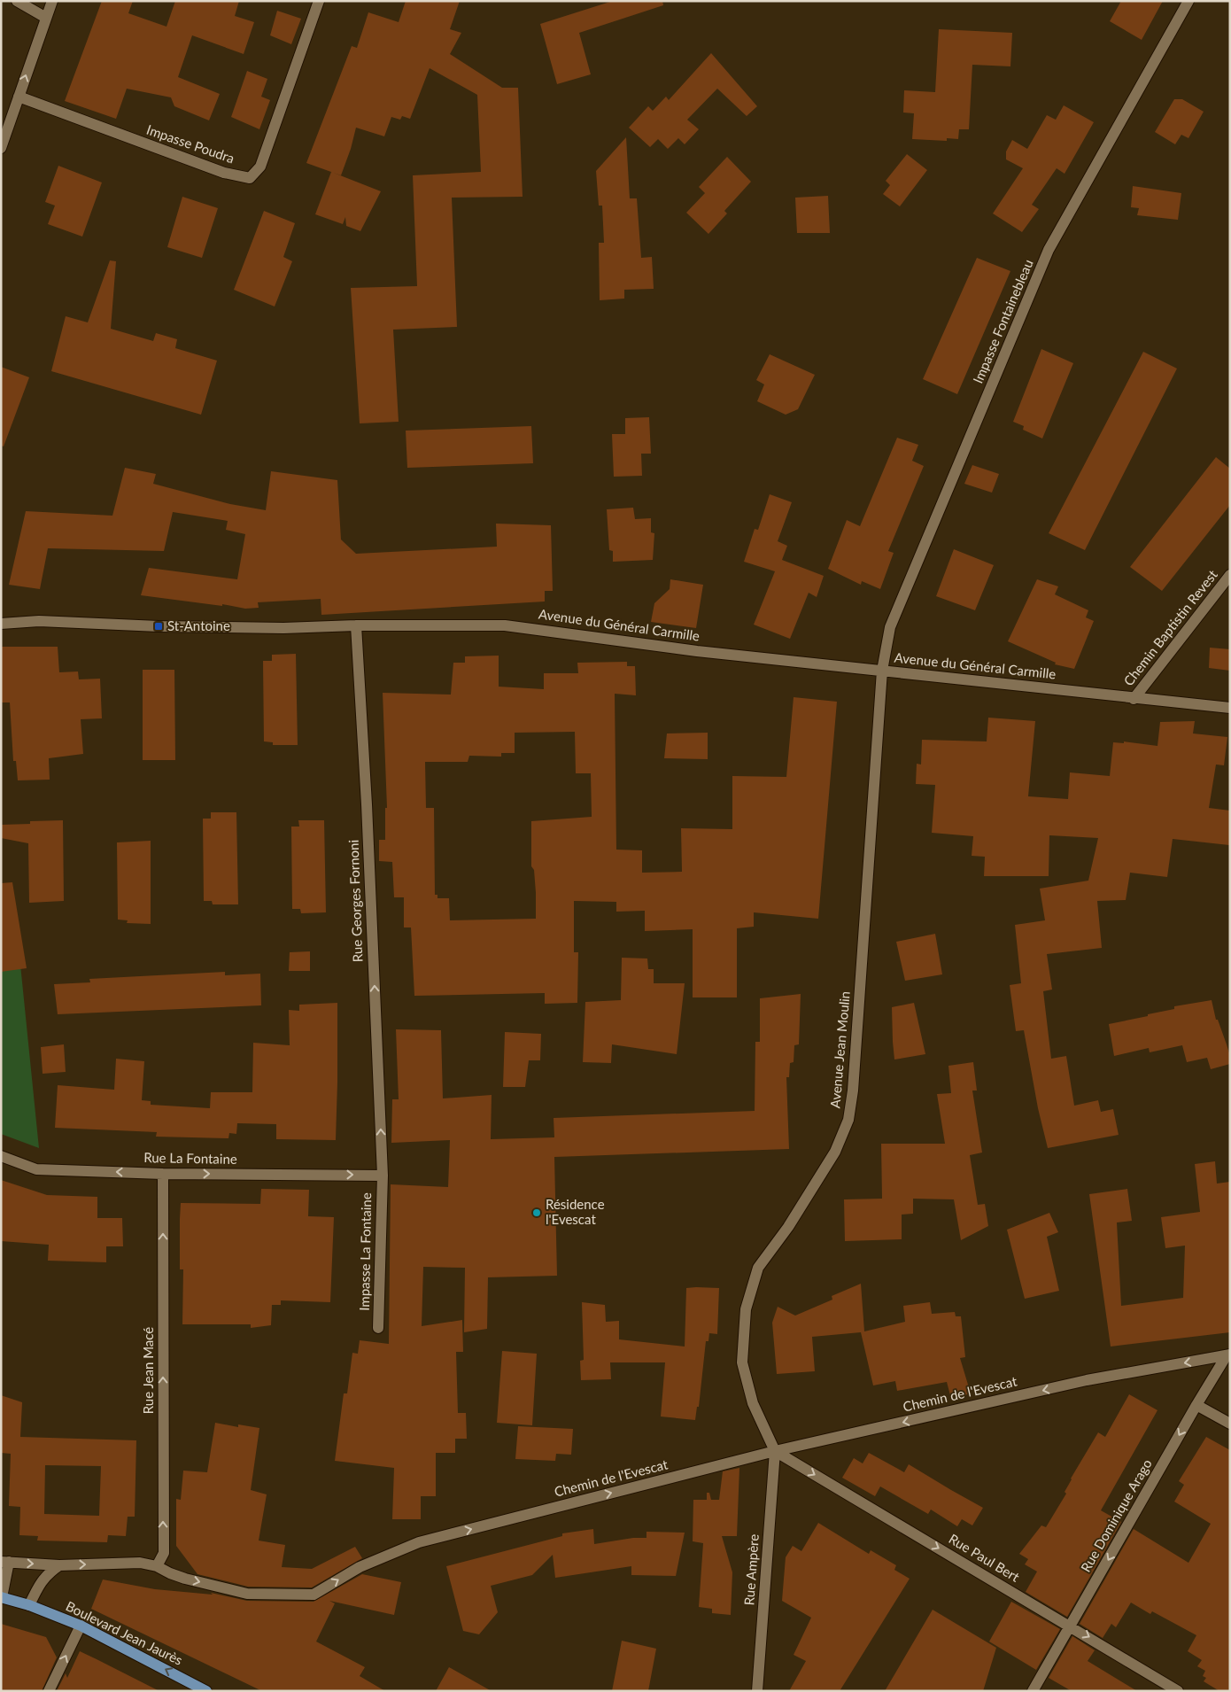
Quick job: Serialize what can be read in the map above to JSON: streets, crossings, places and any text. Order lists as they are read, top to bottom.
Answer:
{
  "streets": {
    "main road": ["Boulevard Jean Jaurès"],
    "street": [
      "Impasse Poudra",
      "Impasse Fontainebleau",
      "Avenue du Général Carmille",
      "Chemin Baptistin Revest",
      "Rue Georges Fornoni",
      "Avenue Jean Moulin",
      "Rue La Fontaine",
      "Impasse La Fontaine",
      "Rue Jean Macé",
      "Chemin de l'Evescat",
      "Rue Dominique Arago",
      "Rue Paul Bert",
      "Rue Ampère"
    ]
  },
  "crossings": [
    ["Impasse Fontainebleau", "Avenue du Général Carmille"],
    ["Impasse Fontainebleau", "Avenue Jean Moulin"],
    ["Avenue du Général Carmille", "Chemin Baptistin Revest"],
    ["Avenue du Général Carmille", "Rue Georges Fornoni"],
    ["Avenue du Général Carmille", "Avenue Jean Moulin"],
    ["Rue Georges Fornoni", "Rue La Fontaine"],
    ["Rue Georges Fornoni", "Impasse La Fontaine"],
    ["Avenue Jean Moulin", "Chemin de l'Evescat"],
    ["Avenue Jean Moulin", "Rue Paul Bert"],
    ["Avenue Jean Moulin", "Rue Ampère"],
    ["Rue La Fontaine", "Impasse La Fontaine"],
    ["Rue La Fontaine", "Rue Jean Macé"],
    ["Rue Jean Macé", "Chemin de l'Evescat"],
    ["Chemin de l'Evescat", "Rue Dominique Arago"],
    ["Chemin de l'Evescat", "Rue Paul Bert"],
    ["Chemin de l'Evescat", "Rue Ampère"],
    ["Chemin de l'Evescat", "Boulevard Jean Jaurès"],
    ["Rue Dominique Arago", "Rue Paul Bert"],
    ["Rue Paul Bert", "Rue Ampère"]
  ],
  "one_way": [
    "Rue Georges Fornoni",
    "Rue Jean Macé",
    "Rue Dominique Arago",
    "Rue Paul Bert"
  ],
  "places": {
    "transit": ["St-Antoine"],
    "other": ["Résidence l'Evescat"]
  }
}
